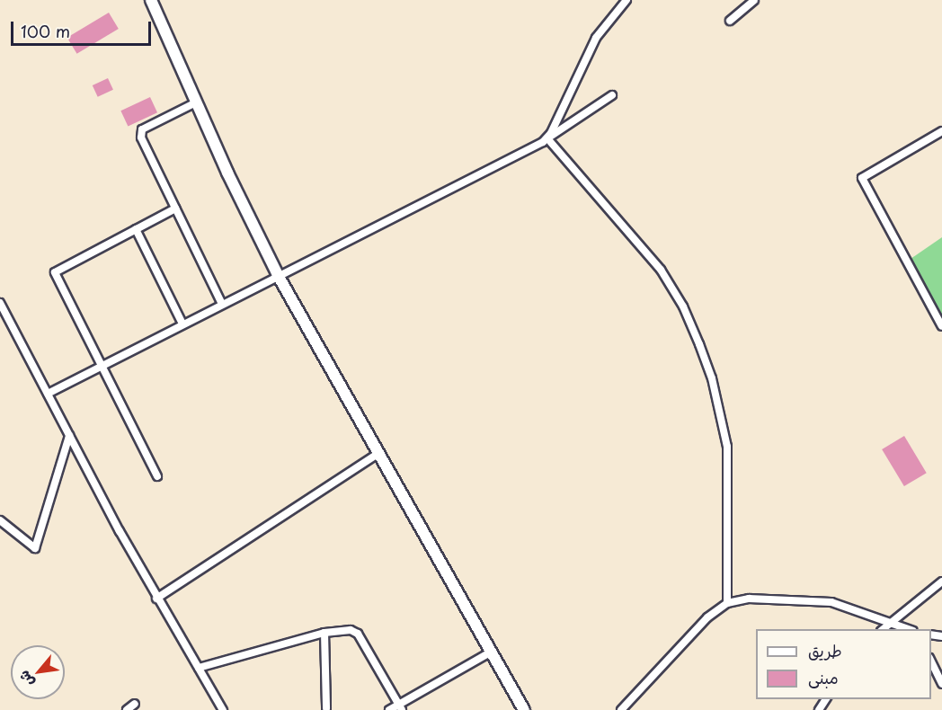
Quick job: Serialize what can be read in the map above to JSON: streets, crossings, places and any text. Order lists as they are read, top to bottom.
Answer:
{
  "legend": ["طريق", "مبنى"],
  "scale_bar": "100 m",
  "north": "bottom left"
}
